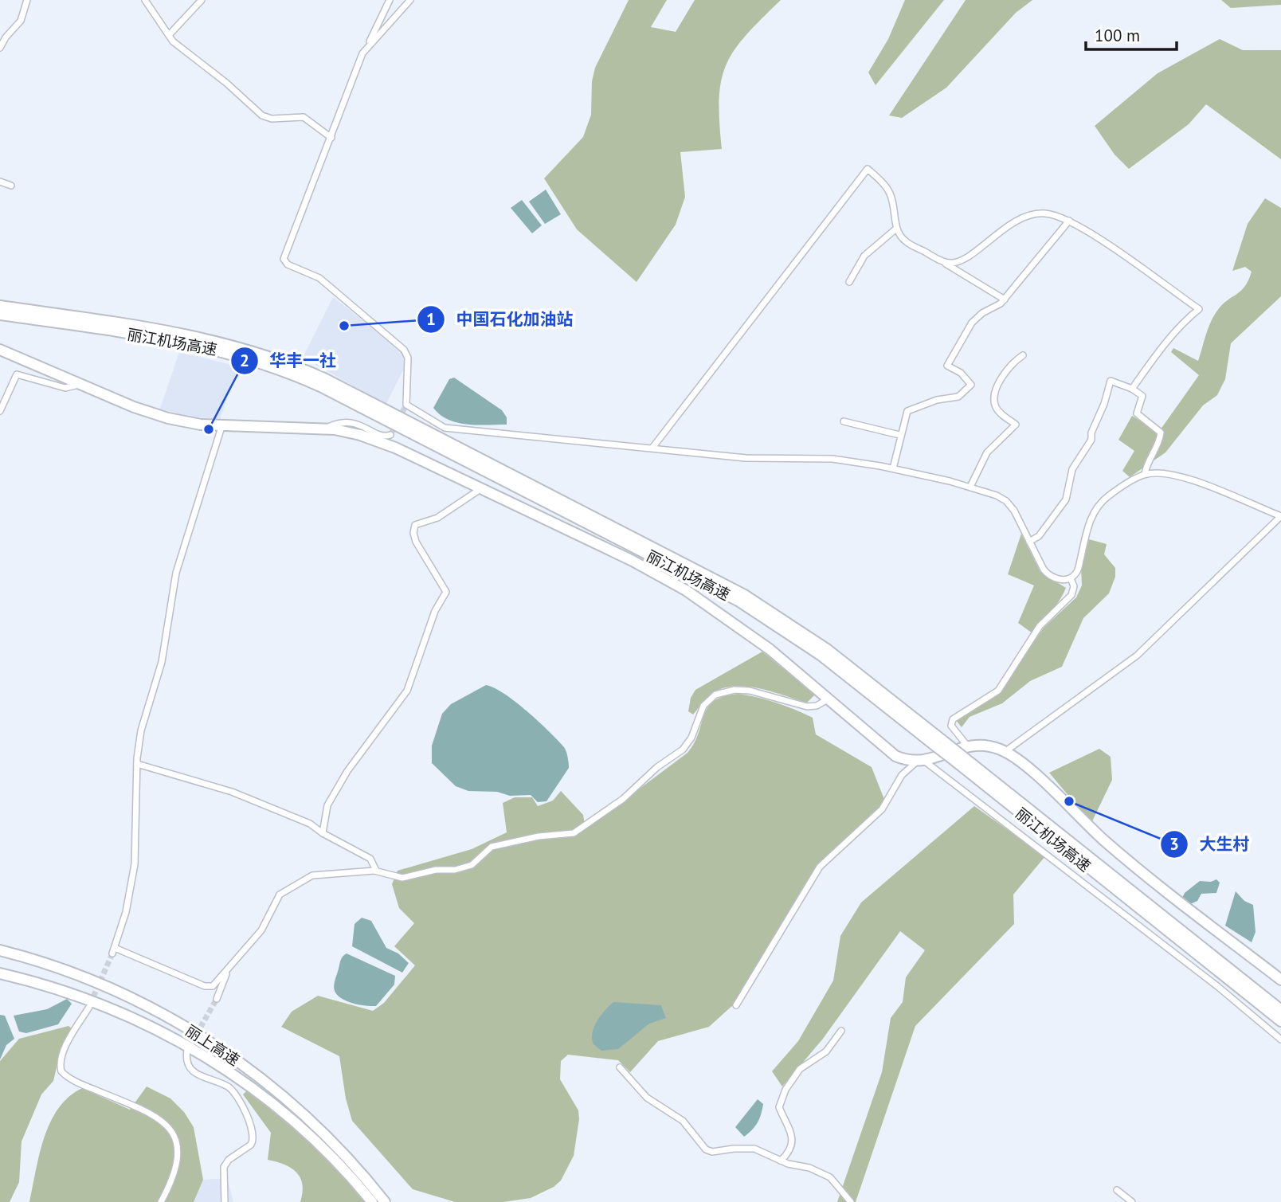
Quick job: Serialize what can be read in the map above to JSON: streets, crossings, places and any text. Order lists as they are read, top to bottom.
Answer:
{
  "streets": {
    "highway": ["丽江机场高速", "丽上高速"]
  },
  "places": ["中国石化加油站", "华丰一社", "大生村"],
  "scale_bar": "100 m"
}
